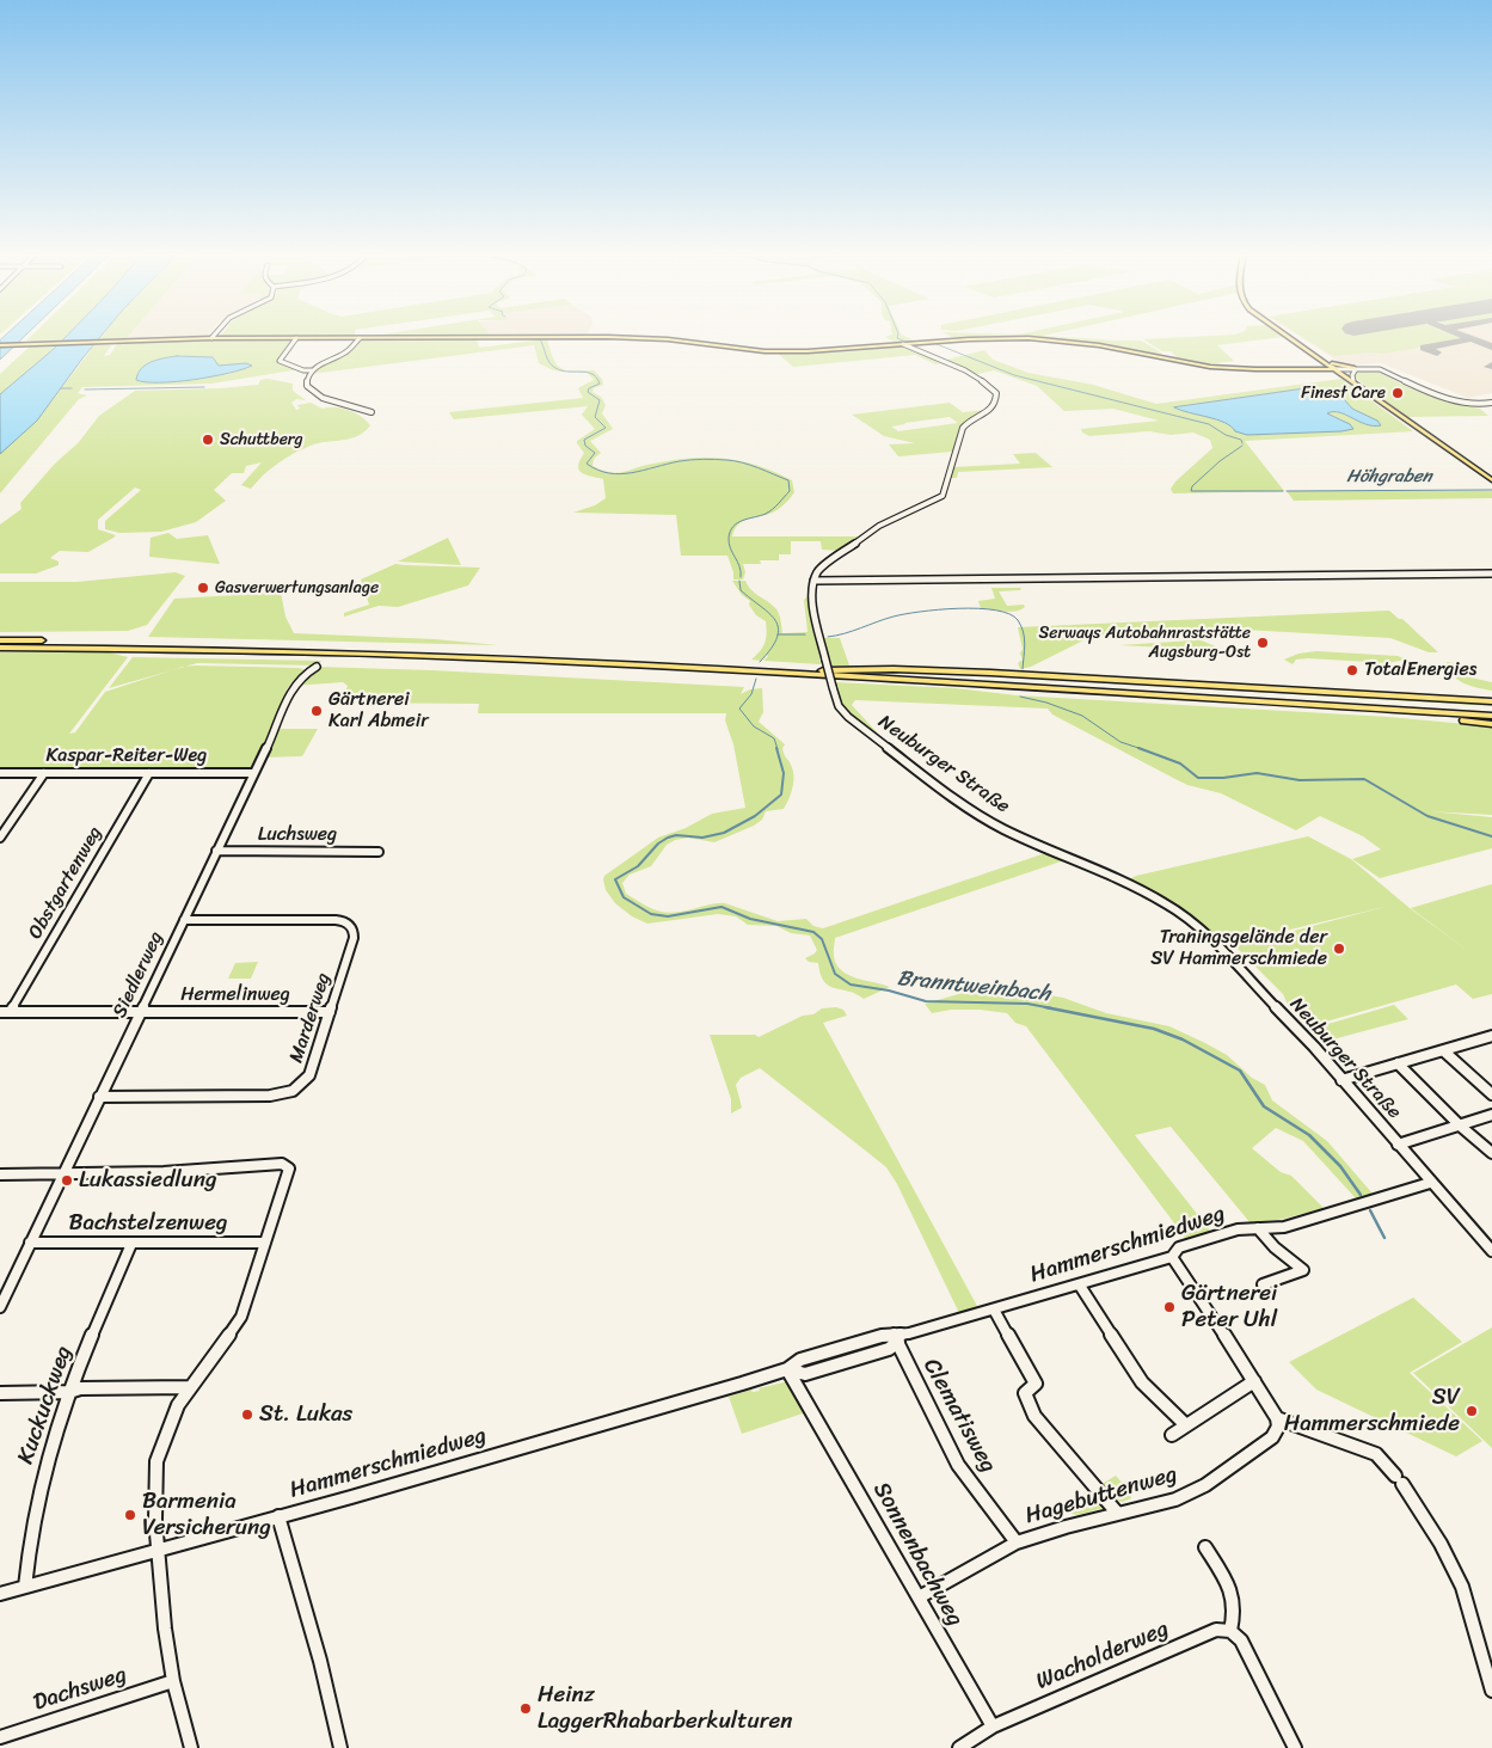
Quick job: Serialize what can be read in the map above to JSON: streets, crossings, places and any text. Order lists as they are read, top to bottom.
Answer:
{
  "streets": {
    "street": [
      "Kaspar-Reiter-Weg",
      "Neuburger Straße",
      "Luchsweg",
      "Obstgartenweg",
      "Siedlerweg",
      "Hermelinweg",
      "Marderweg",
      "Bachstelzenweg",
      "Hammerschmiedweg",
      "Kuckuckweg",
      "Clematisweg",
      "Hagebuttenweg",
      "Sonnenbachweg",
      "Wacholderweg",
      "Dachsweg"
    ]
  },
  "crossings": [
    ["Kaspar-Reiter-Weg", "Obstgartenweg"],
    ["Kaspar-Reiter-Weg", "Siedlerweg"],
    ["Neuburger Straße", "Hammerschmiedweg"],
    ["Luchsweg", "Siedlerweg"],
    ["Obstgartenweg", "Hermelinweg"],
    ["Siedlerweg", "Hermelinweg"],
    ["Siedlerweg", "Marderweg"],
    ["Siedlerweg", "Bachstelzenweg"],
    ["Hermelinweg", "Marderweg"],
    ["Bachstelzenweg", "Kuckuckweg"],
    ["Hammerschmiedweg", "Kuckuckweg"],
    ["Hammerschmiedweg", "Clematisweg"],
    ["Hammerschmiedweg", "Sonnenbachweg"],
    ["Clematisweg", "Hagebuttenweg"],
    ["Hagebuttenweg", "Sonnenbachweg"],
    ["Sonnenbachweg", "Wacholderweg"]
  ],
  "water": ["Höhgraben", "Branntweinbach"],
  "places": [
    "Finest Care",
    "Schuttberg",
    "Gasverwertungsanlage",
    "Serways Autobahnraststätte Augsburg-Ost",
    "TotalEnergies",
    "Gärtnerei Karl Abmeir",
    "Traningsgelände der SV Hammerschmiede",
    "Lukassiedlung",
    "Gärtnerei Peter Uhl",
    "SV Hammerschmiede",
    "St. Lukas",
    "Barmenia Versicherung",
    "Heinz LaggerRhabarberkulturen"
  ]
}
